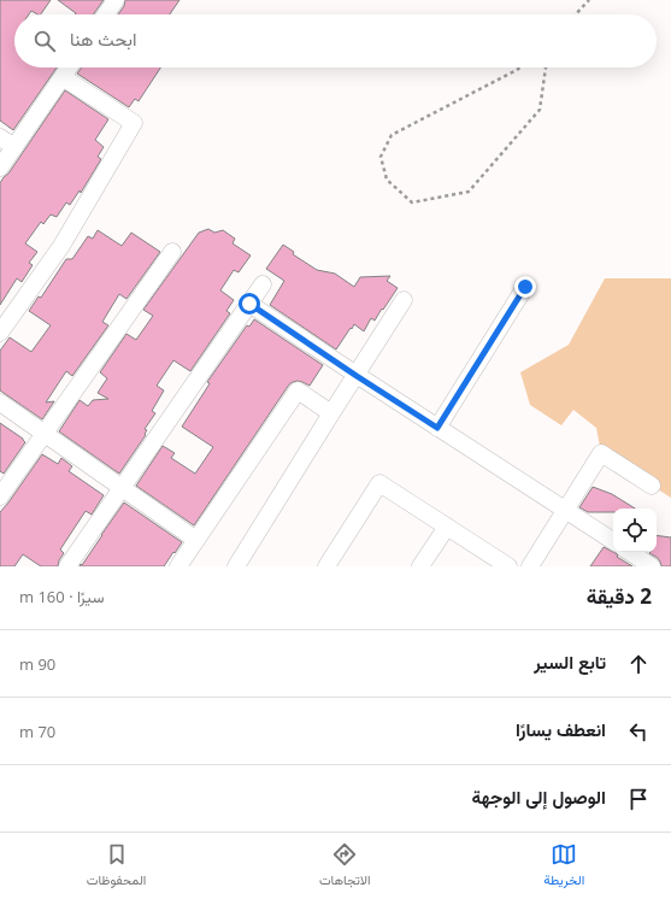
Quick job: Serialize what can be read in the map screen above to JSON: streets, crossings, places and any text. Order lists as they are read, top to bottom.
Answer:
{
  "page": {
    "search": "ابحث هنا",
    "heading": ["2 دقيقة", "سيرًا · 160 m"],
    "list": [
      ["تابع السير", "90 m"],
      ["انعطف يسارًا", "70 m"],
      "الوصول إلى الوجهة"
    ],
    "nav": ["الخريطة", "الاتجاهات", "المحفوظات"]
  }
}
